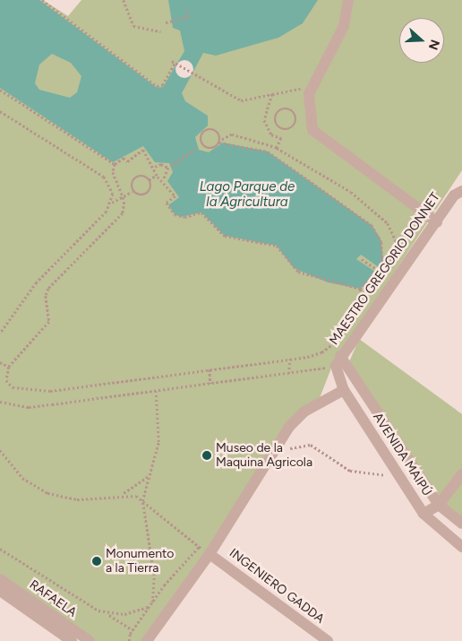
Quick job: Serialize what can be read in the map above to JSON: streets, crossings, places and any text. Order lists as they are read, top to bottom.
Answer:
{
  "streets": {
    "street": [
      "MAESTRO GREGORIO DONNET",
      "AVENIDA MAIPÚ",
      "INGENIERO GADDA",
      "RAFAELA"
    ]
  },
  "crossings": [
    ["MAESTRO GREGORIO DONNET", "AVENIDA MAIPÚ"]
  ],
  "water": ["Lago Parque de la Agricultura"],
  "places": ["Museo de la Maquina Agricola", "Monumento a la Tierra"],
  "north": "right"
}
